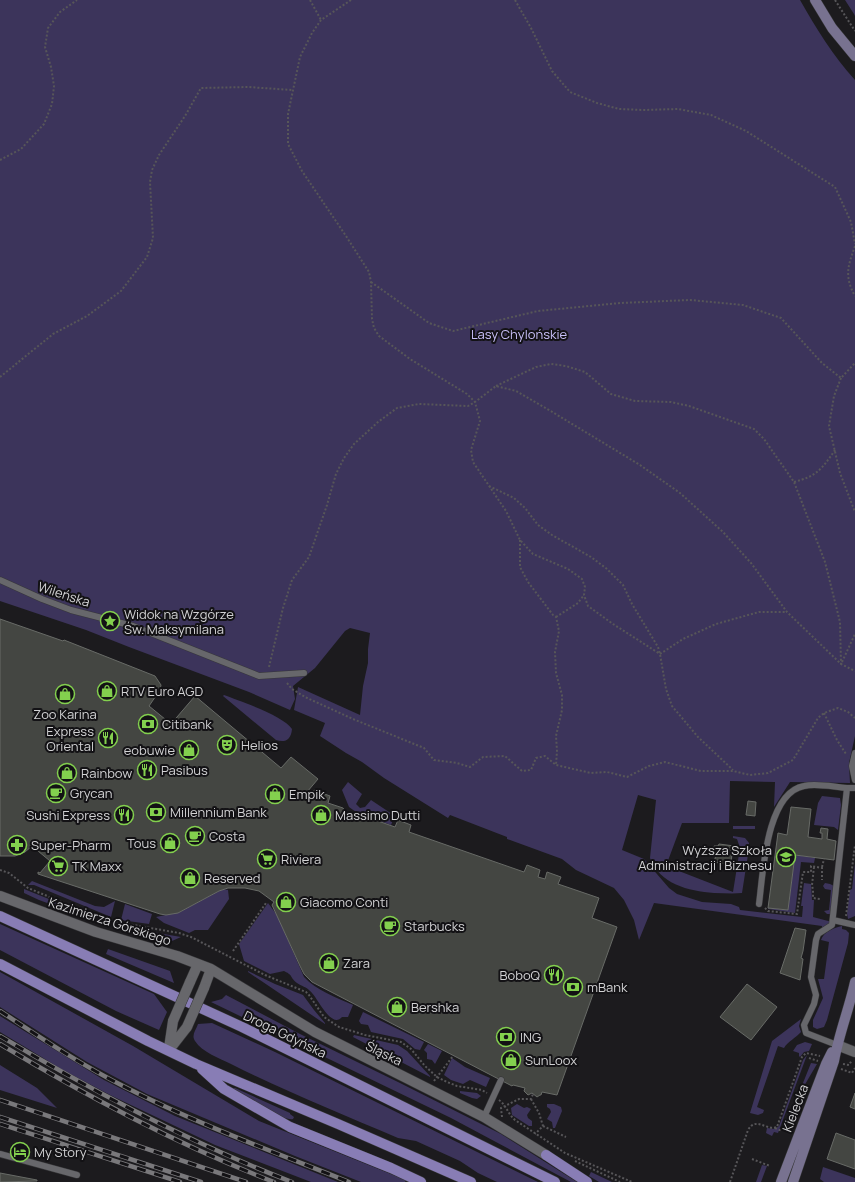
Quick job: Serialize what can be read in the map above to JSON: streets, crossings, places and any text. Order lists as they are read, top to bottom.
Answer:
{
  "streets": {
    "main road": ["Droga Gdyńska", "Kielecka"],
    "street": ["Kazimierza Górskiego", "Śląska"],
    "lane": ["Wileńska"]
  },
  "crossings": [
    ["Kazimierza Górskiego", "Śląska"]
  ],
  "parks": ["Lasy Chylońskie"],
  "places": {
    "place": ["Widok na Wzgórze Św. Maksymilana"],
    "shop": [
      "RTV Euro AGD",
      "Zoo Karina",
      "eobuwie",
      "Rainbow",
      "Empik",
      "Massimo Dutti",
      "Tous",
      "Reserved",
      "Giacomo Conti",
      "Zara",
      "Bershka",
      "SunLoox"
    ],
    "bank": [
      "Citibank",
      "Millennium Bank",
      "mBank",
      "ING"
    ],
    "restaurant": [
      "Express Oriental",
      "Pasibus",
      "Sushi Express",
      "BoboQ"
    ],
    "theatre": ["Helios"],
    "cafe": ["Grycan", "Costa", "Starbucks"],
    "pharmacy": ["Super-Pharm"],
    "school or university": ["Wyższa Szkoła Administracji i Biznesu"],
    "supermarket": ["Riviera", "TK Maxx"],
    "hotel": ["My Story"]
  }
}
